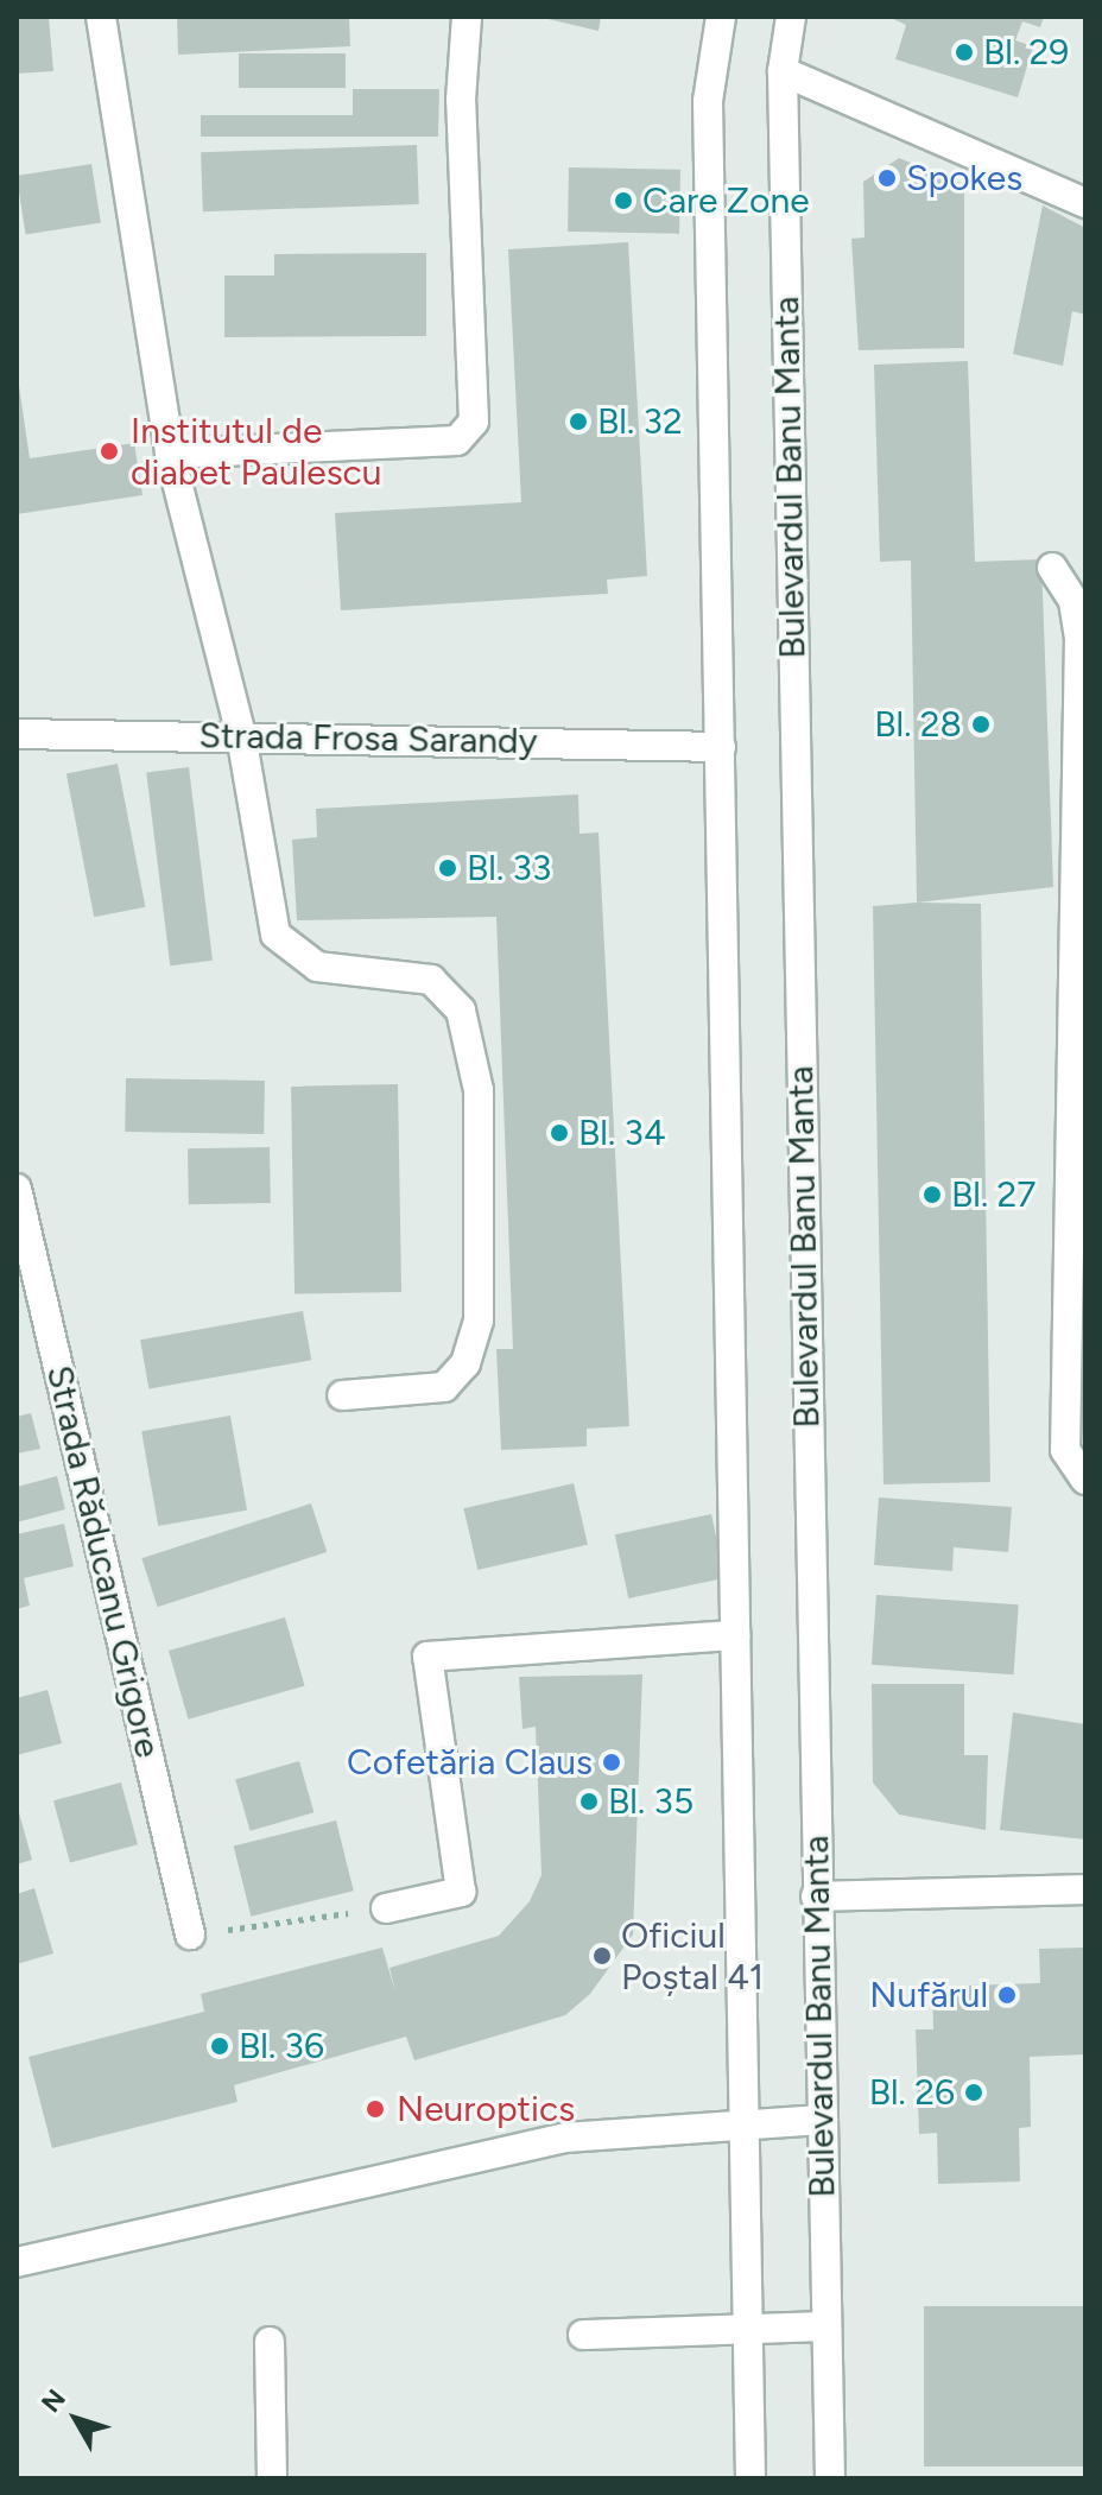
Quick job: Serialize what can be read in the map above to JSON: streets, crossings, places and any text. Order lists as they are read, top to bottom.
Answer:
{
  "streets": {
    "street": ["Bulevardul Banu Manta", "Strada Frosa Sarandy", "Strada Răducanu Grigore"]
  },
  "crossings": [
    ["Bulevardul Banu Manta", "Strada Frosa Sarandy"]
  ],
  "places": [
    "Bl. 29",
    "Spokes",
    "Care Zone",
    "Bl. 32",
    "Institutul de diabet Paulescu",
    "Bl. 28",
    "Bl. 33",
    "Bl. 34",
    "Bl. 27",
    "Cofetăria Claus",
    "Bl. 35",
    "Oficiul Poștal 41",
    "Nufărul",
    "Bl. 36",
    "Bl. 26",
    "Neuroptics"
  ],
  "north": "top left"
}
